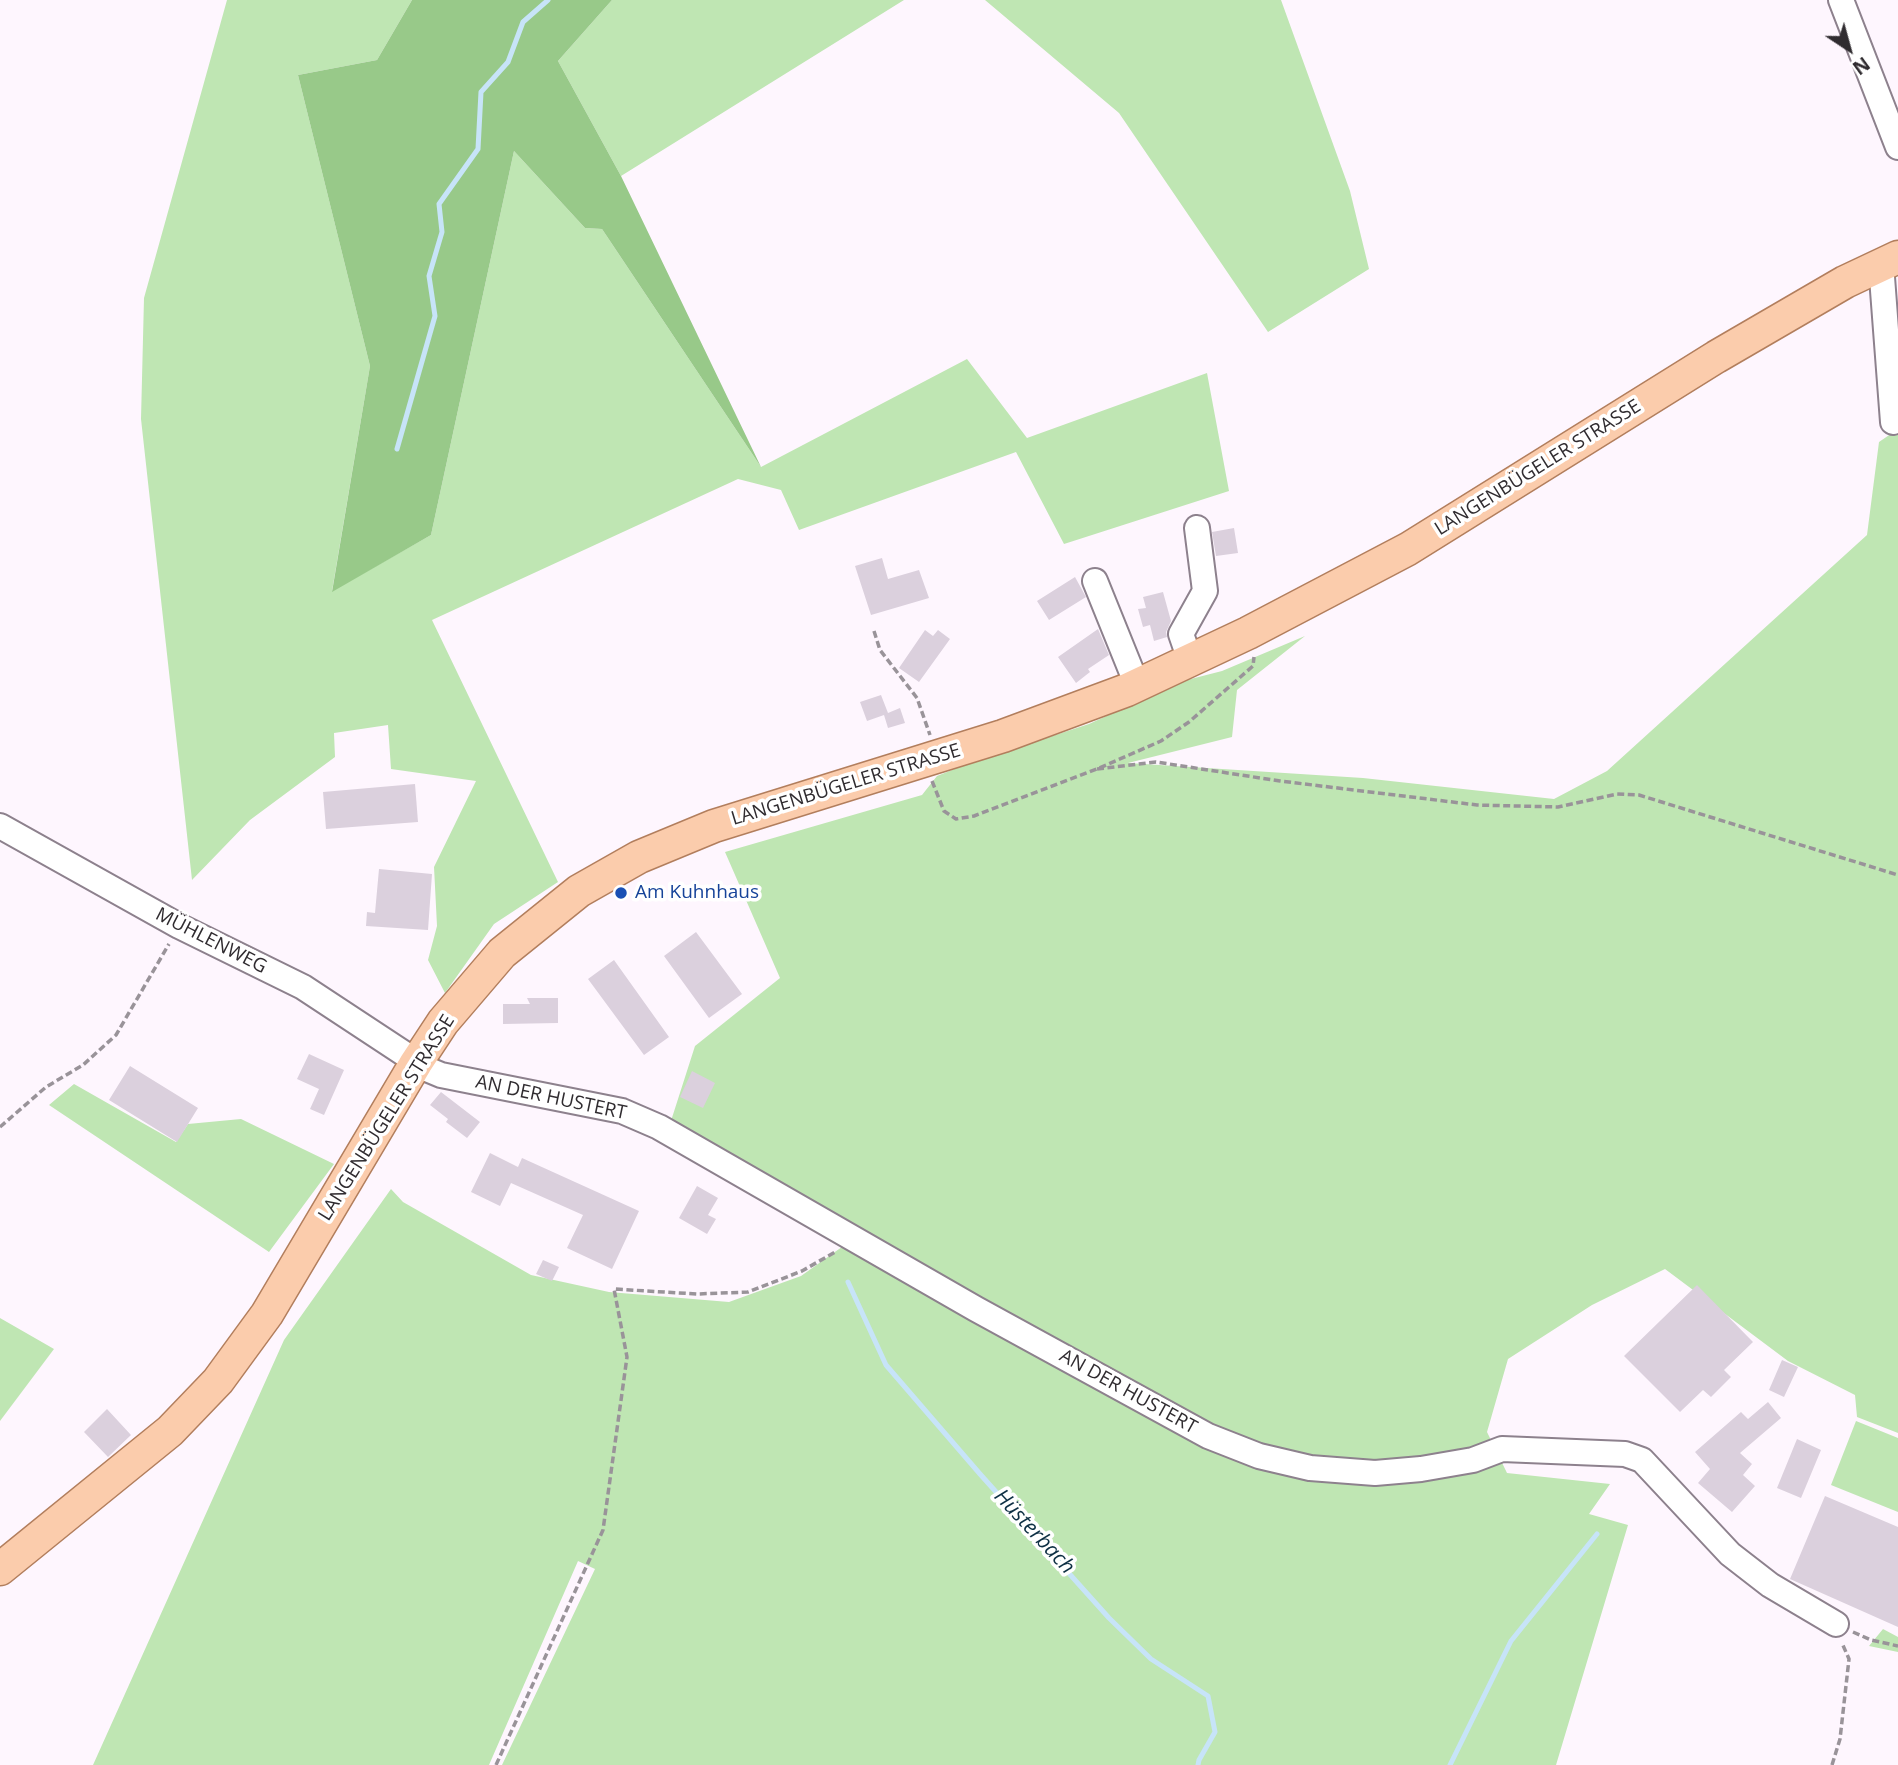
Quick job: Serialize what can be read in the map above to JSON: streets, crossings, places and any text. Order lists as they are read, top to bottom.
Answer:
{
  "streets": {
    "main road": ["LANGENBÜGELER STRASSE"],
    "street": ["MÜHLENWEG", "AN DER HUSTERT"]
  },
  "crossings": [
    ["LANGENBÜGELER STRASSE", "MÜHLENWEG"],
    ["LANGENBÜGELER STRASSE", "AN DER HUSTERT"],
    ["MÜHLENWEG", "AN DER HUSTERT"]
  ],
  "water": ["Hüsterbach"],
  "places": ["Am Kuhnhaus"],
  "north": "bottom right"
}
